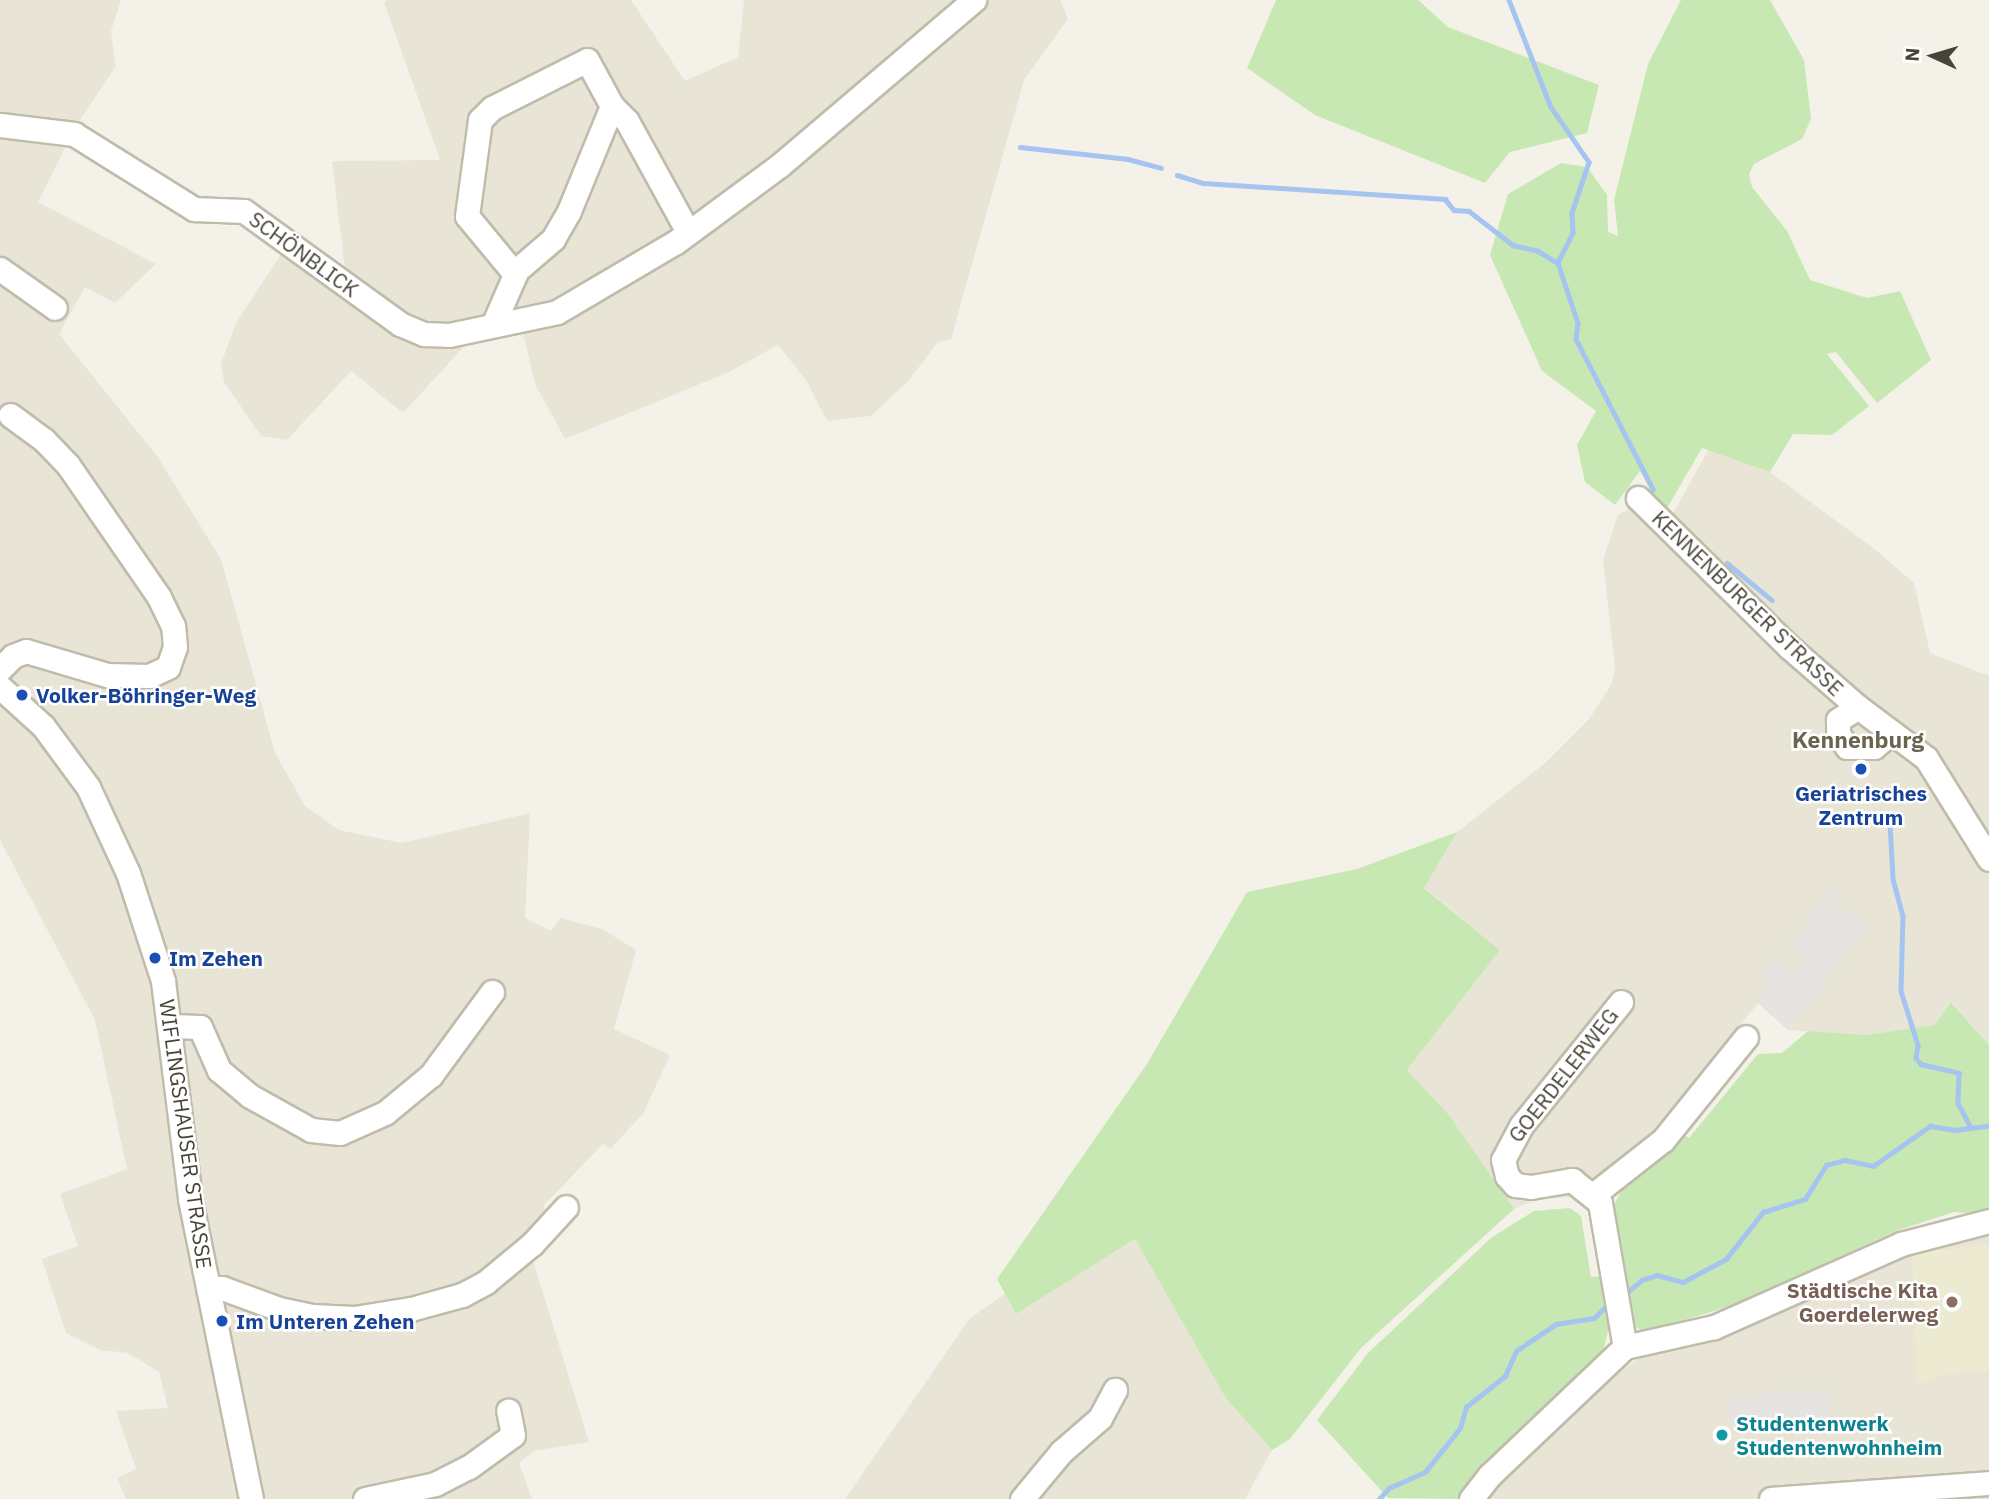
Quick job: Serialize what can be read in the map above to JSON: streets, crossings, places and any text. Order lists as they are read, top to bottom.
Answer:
{
  "streets": {
    "street": [
      "SCHÖNBLICK",
      "KENNENBURGER STRASSE",
      "GOERDELERWEG",
      "WIFLINGSHAUSER STRASSE"
    ]
  },
  "districts": ["Kennenburg"],
  "places": [
    "Volker-Böhringer-Weg",
    "Geriatrisches Zentrum",
    "Im Zehen",
    "Städtische Kita Goerdelerweg",
    "Im Unteren Zehen",
    "Studentenwerk Studentenwohnheim"
  ],
  "north": "left"
}
